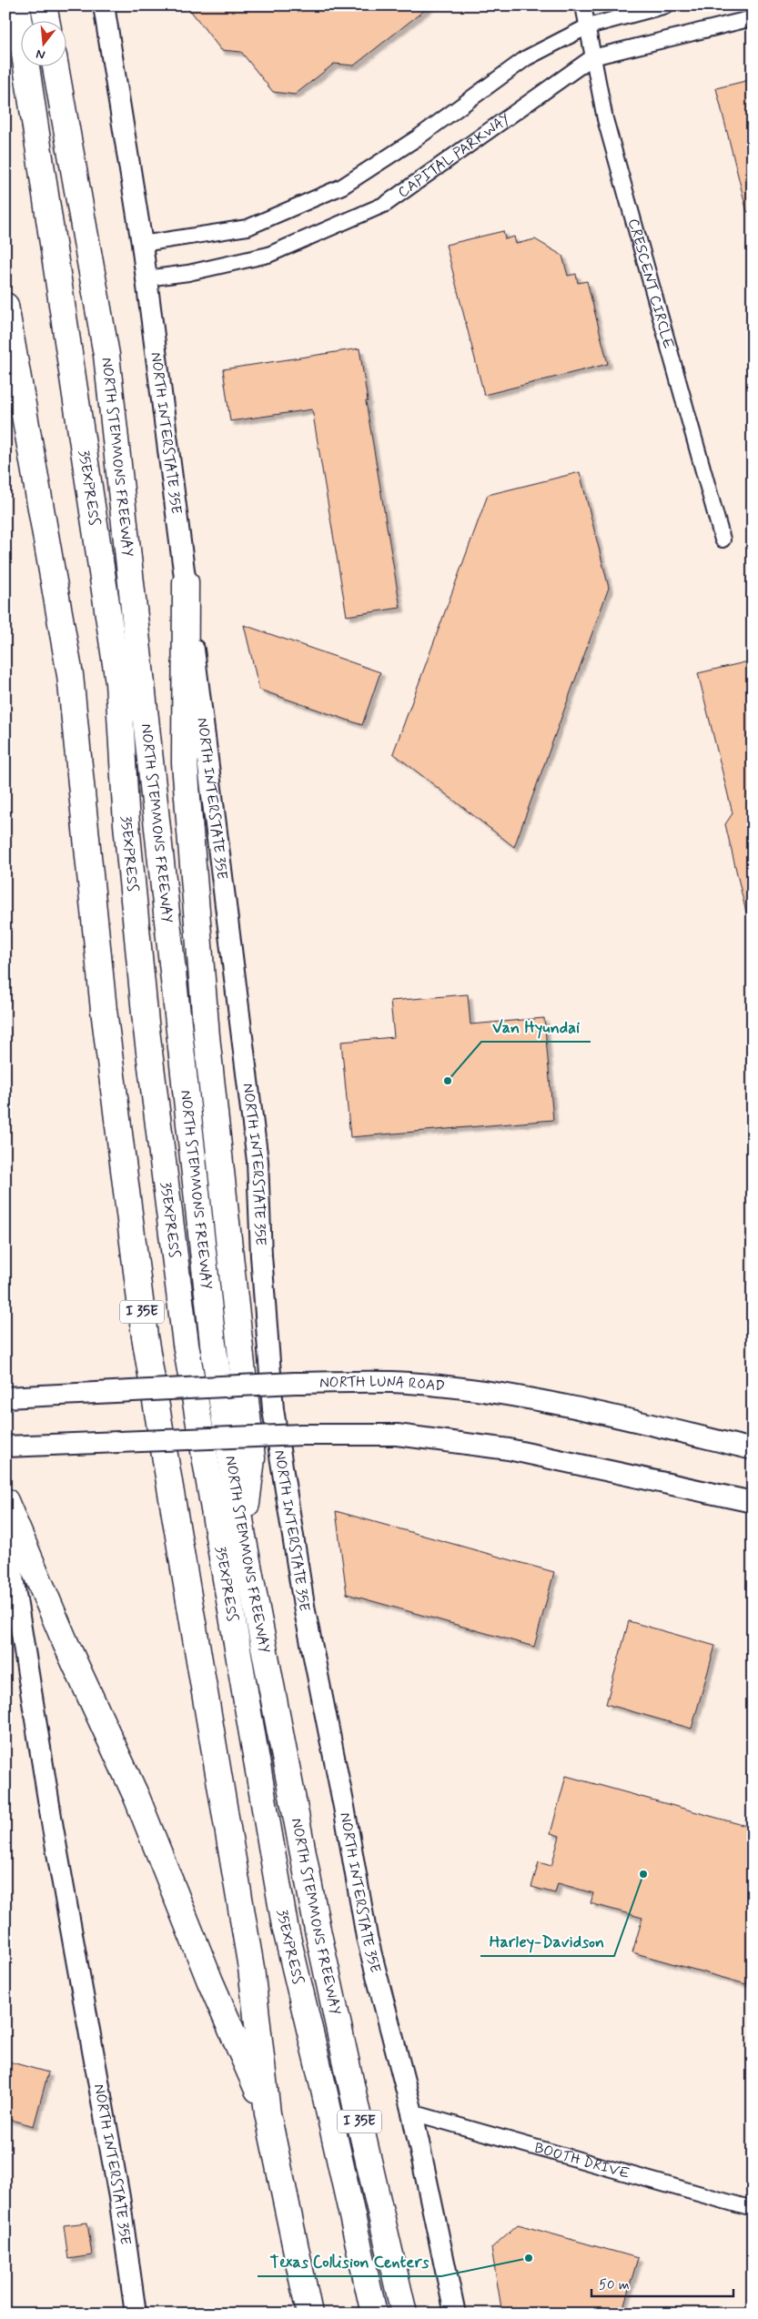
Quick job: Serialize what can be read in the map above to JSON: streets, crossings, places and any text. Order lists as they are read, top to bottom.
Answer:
{
  "streets": {
    "highway": ["NORTH STEMMONS FREEWAY", "35EXPRESS", "I 35E"],
    "main road": ["NORTH INTERSTATE 35E", "NORTH LUNA ROAD"],
    "street": ["CAPITAL PARKWAY", "CRESCENT CIRCLE", "BOOTH DRIVE"]
  },
  "crossings": [
    ["CAPITAL PARKWAY", "CRESCENT CIRCLE"],
    ["CAPITAL PARKWAY", "NORTH INTERSTATE 35E"],
    ["NORTH INTERSTATE 35E", "BOOTH DRIVE"]
  ],
  "places": ["Van Hyundai", "Harley-Davidson", "Texas Collision Centers"],
  "scale_bar": "50 m",
  "north": "bottom"
}
